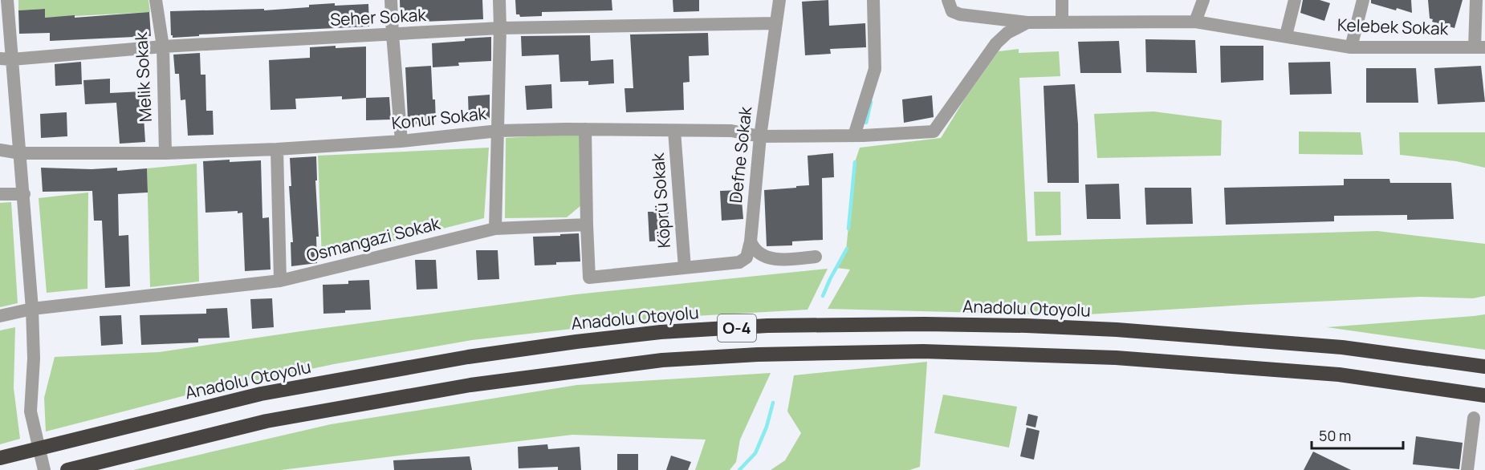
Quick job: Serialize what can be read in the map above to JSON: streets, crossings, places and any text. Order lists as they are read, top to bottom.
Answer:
{
  "streets": {
    "highway": ["Anadolu Otoyolu", "O-4"],
    "street": [
      "Seher Sokak",
      "Kelebek Sokak",
      "Melik Sokak",
      "Konur Sokak",
      "Defne Sokak",
      "Köprü Sokak",
      "Osmangazi Sokak"
    ]
  },
  "crossings": [
    ["Seher Sokak", "Melik Sokak"],
    ["Seher Sokak", "Defne Sokak"],
    ["Kelebek Sokak", "Konur Sokak"],
    ["Melik Sokak", "Konur Sokak"],
    ["Konur Sokak", "Defne Sokak"],
    ["Konur Sokak", "Köprü Sokak"],
    ["Defne Sokak", "Köprü Sokak"],
    ["Köprü Sokak", "Osmangazi Sokak"]
  ],
  "scale_bar": "50 m"
}
